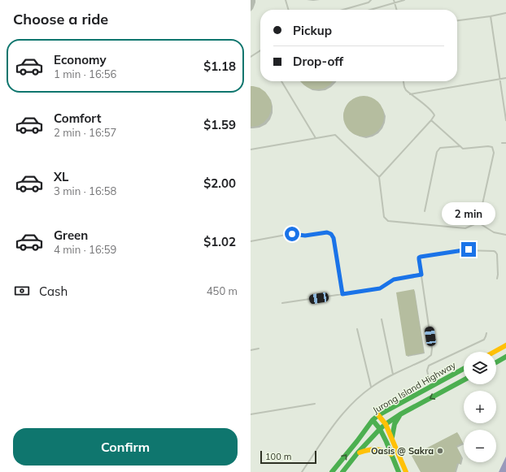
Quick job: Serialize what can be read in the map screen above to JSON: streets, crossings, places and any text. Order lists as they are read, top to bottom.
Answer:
{
  "streets": {
    "main road": ["Jurong Island Highway"]
  },
  "places": ["Oasis @ Sakra"],
  "scale_bar": "100 m",
  "page": {
    "heading": "Choose a ride",
    "banner": ["Pickup", "Drop-off"],
    "list": [
      {
        "name": "Economy",
        "note": "1 min · 16:56",
        "value": "$1.18"
      },
      {
        "name": "Comfort",
        "note": "2 min · 16:57",
        "value": "$1.59"
      },
      {
        "name": "XL",
        "note": "3 min · 16:58",
        "value": "$2.00"
      },
      {
        "name": "Green",
        "note": "4 min · 16:59",
        "value": "$1.02"
      }
    ],
    "bubble": "2 min",
    "pay": ["Cash", "450 m"],
    "map_buttons": ["+", "−"],
    "buttons": "Confirm",
    "scale": "100 m"
  }
}
